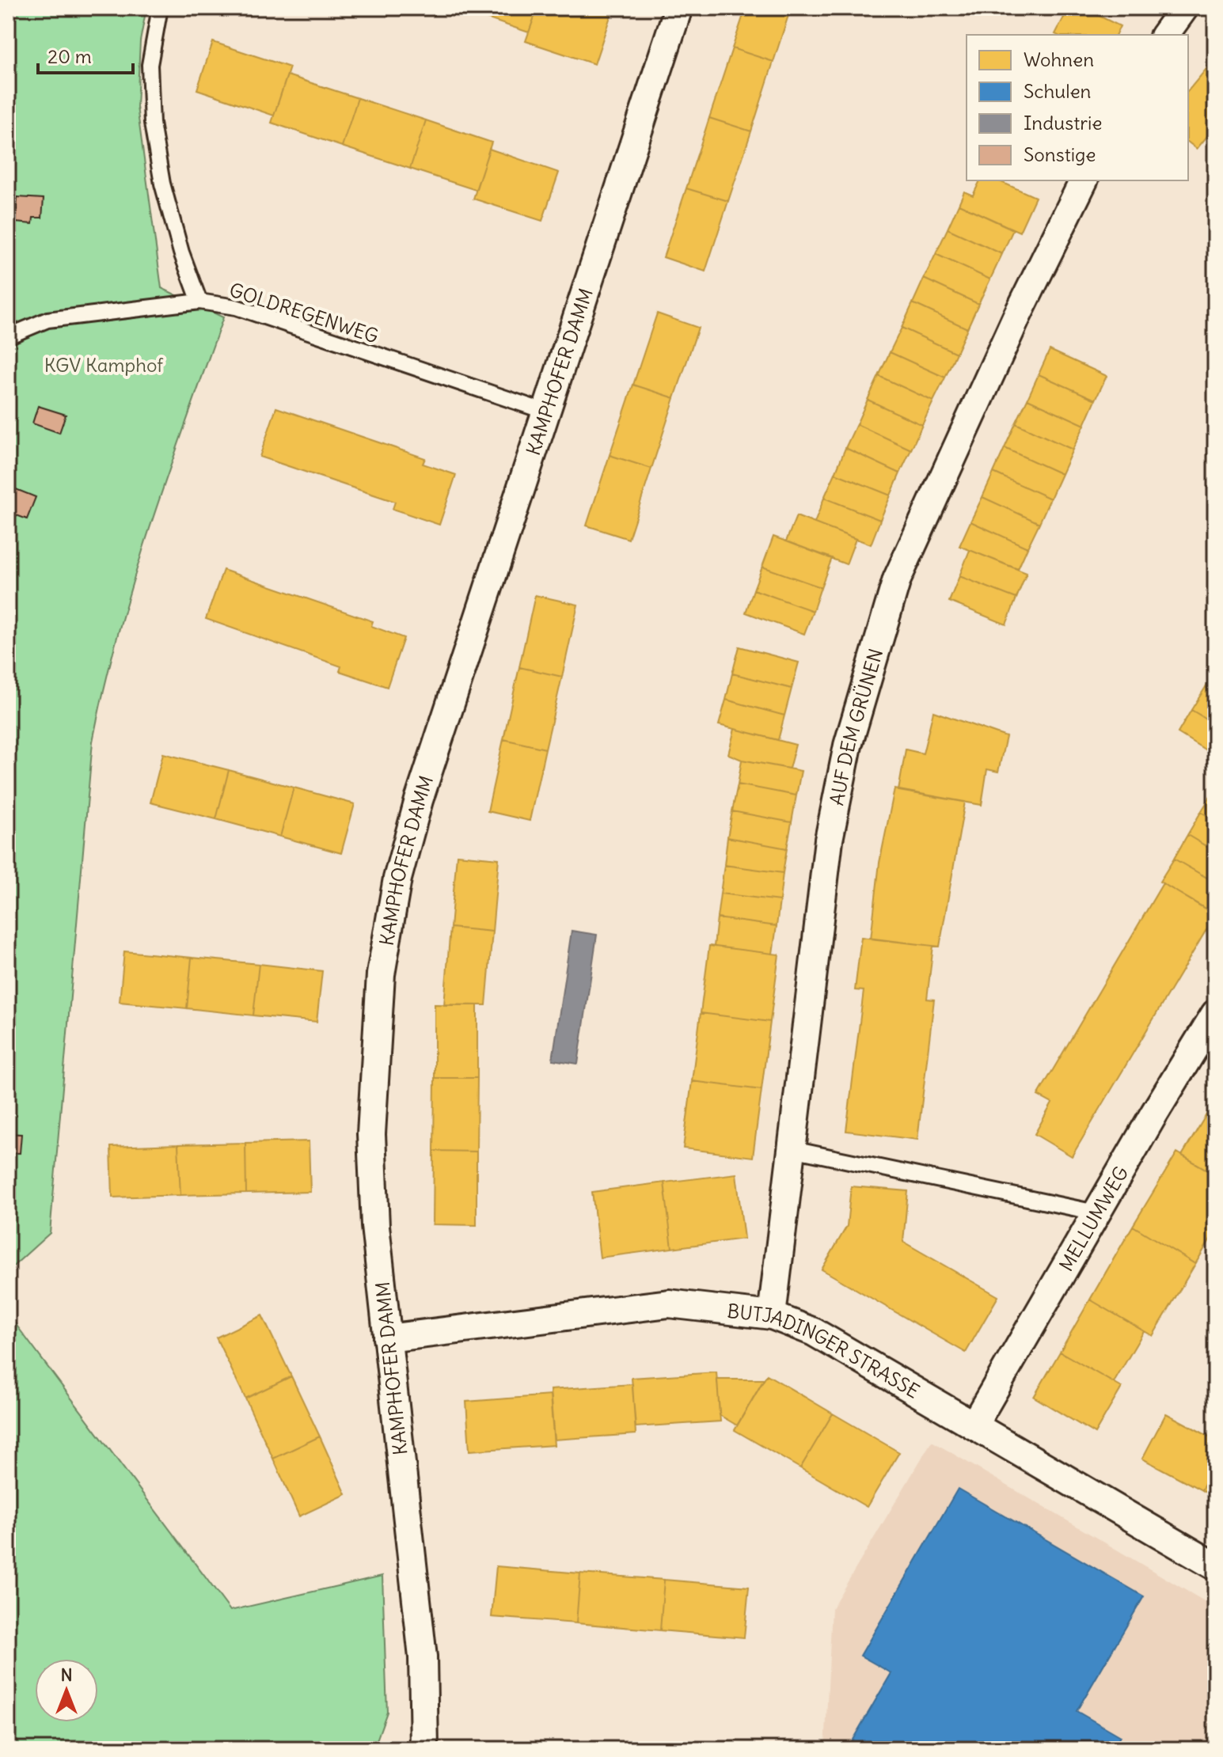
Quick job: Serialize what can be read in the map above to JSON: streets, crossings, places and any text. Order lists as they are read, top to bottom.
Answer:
{
  "streets": {
    "street": [
      "KAMPHOFER DAMM",
      "AUF DEM GRÜNEN",
      "MELLUMWEG",
      "BUTJADINGER STRASSE"
    ],
    "lane": ["GOLDREGENWEG"]
  },
  "crossings": [
    ["GOLDREGENWEG", "KAMPHOFER DAMM"],
    ["KAMPHOFER DAMM", "BUTJADINGER STRASSE"],
    ["AUF DEM GRÜNEN", "BUTJADINGER STRASSE"],
    ["MELLUMWEG", "BUTJADINGER STRASSE"]
  ],
  "parks": ["KGV Kamphof"],
  "legend": [
    "Wohnen",
    "Schulen",
    "Industrie",
    "Sonstige"
  ],
  "scale_bar": "20 m",
  "north": "top"
}
